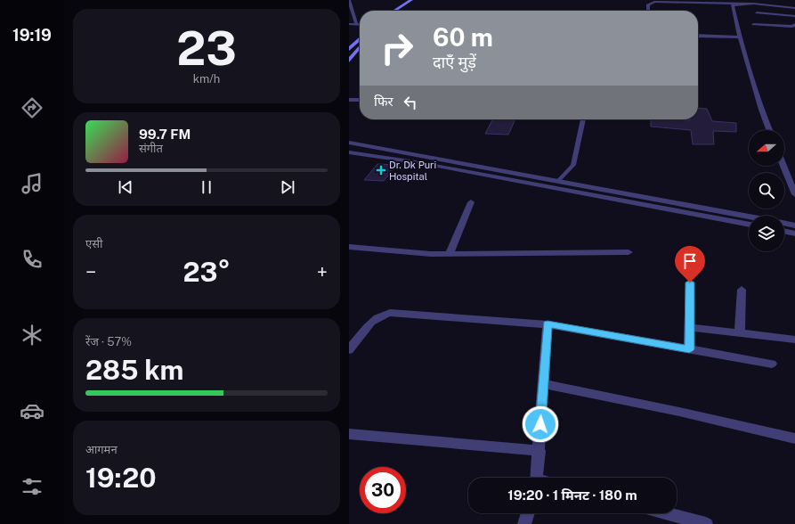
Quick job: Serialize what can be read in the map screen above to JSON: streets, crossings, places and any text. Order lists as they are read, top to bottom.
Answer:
{
  "places": {
    "health": ["Dr. Dk Puri Hospital"]
  },
  "north": "left",
  "page": {
    "tabs": "19:19",
    "tile": [
      ["23", "km/h"],
      "एसी",
      ["रेंज · 57%", "285 km"],
      ["आगमन", "19:20"]
    ],
    "turn": ["60 m", "दाएँ मुड़ें"],
    "then": "फिर",
    "song": ["99.7 FM", "संगीत"],
    "heat": ["−", "23°", "+"],
    "limit": "30",
    "trip": "19:20 · 1 मिनट · 180 m"
  }
}
